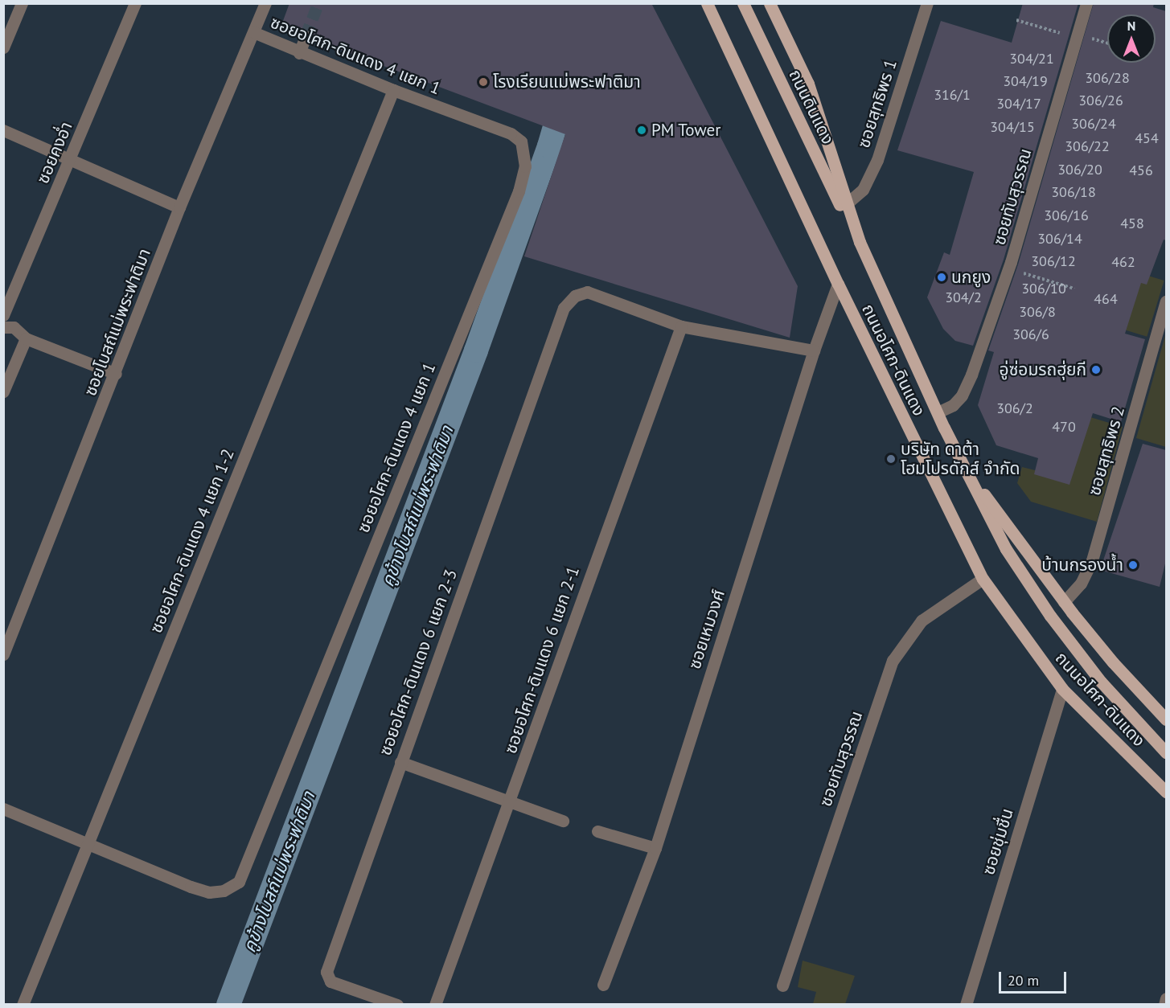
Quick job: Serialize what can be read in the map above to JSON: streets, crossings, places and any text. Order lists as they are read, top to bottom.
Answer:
{
  "streets": {
    "main road": ["ถนนดินแดง", "ถนนอโศก-ดินแดง"],
    "street": [
      "ซอยอโศก-ดินแดง 4 แยก 1",
      "ซอยสุทธิพร 1",
      "ซอยคงอ่ำ",
      "ซอยทับสุวรรณ",
      "ซอยโบสถ์แม่พระฟาติมา",
      "ซอยสุทธิพร 2",
      "ซอยอโศก-ดินแดง 4 แยก 1-2",
      "ซอยเหมวงศ์",
      "ซอยอโศก-ดินแดง 6 แยก 2-1",
      "ซอยอโศก-ดินแดง 6 แยก 2-3",
      "ซอยชุ่มชื่น"
    ]
  },
  "crossings": [
    ["ซอยอโศก-ดินแดง 4 แยก 1", "ซอยโบสถ์แม่พระฟาติมา"],
    ["ซอยอโศก-ดินแดง 4 แยก 1", "ซอยอโศก-ดินแดง 4 แยก 1-2"],
    ["ซอยสุทธิพร 1", "ถนนดินแดง"],
    ["ซอยสุทธิพร 1", "ถนนอโศก-ดินแดง"],
    ["ถนนดินแดง", "ถนนอโศก-ดินแดง"],
    ["ซอยทับสุวรรณ", "ถนนอโศก-ดินแดง"],
    ["ถนนอโศก-ดินแดง", "ซอยสุทธิพร 2"],
    ["ถนนอโศก-ดินแดง", "ซอยเหมวงศ์"],
    ["ถนนอโศก-ดินแดง", "ซอยชุ่มชื่น"],
    ["ซอยอโศก-ดินแดง 6 แยก 2-1", "ซอยอโศก-ดินแดง 6 แยก 2-3"]
  ],
  "water": ["คูข้างโบสถ์แม่พระฟาติมา"],
  "places": [
    "โรงเรียนแม่พระฟาติมา",
    "PM Tower",
    "นกยูง",
    "อู่ซ่อมรถฮุ่ยกี",
    "บริษัท ดาต้า โฮมโปรดักส์ จำกัด",
    "บ้านกรองน้ำ"
  ],
  "house_numbers": [
    "304/21",
    "306/28",
    "304/19",
    "316/1",
    "306/26",
    "304/17",
    "306/24",
    "304/15",
    "454",
    "306/22",
    "306/20",
    "456",
    "306/18",
    "306/16",
    "458",
    "306/14",
    "306/12",
    "462",
    "306/10",
    "304/2",
    "464",
    "306/8",
    "306/6",
    "306/2",
    "470"
  ],
  "scale_bar": "20 m",
  "north": "top"
}
